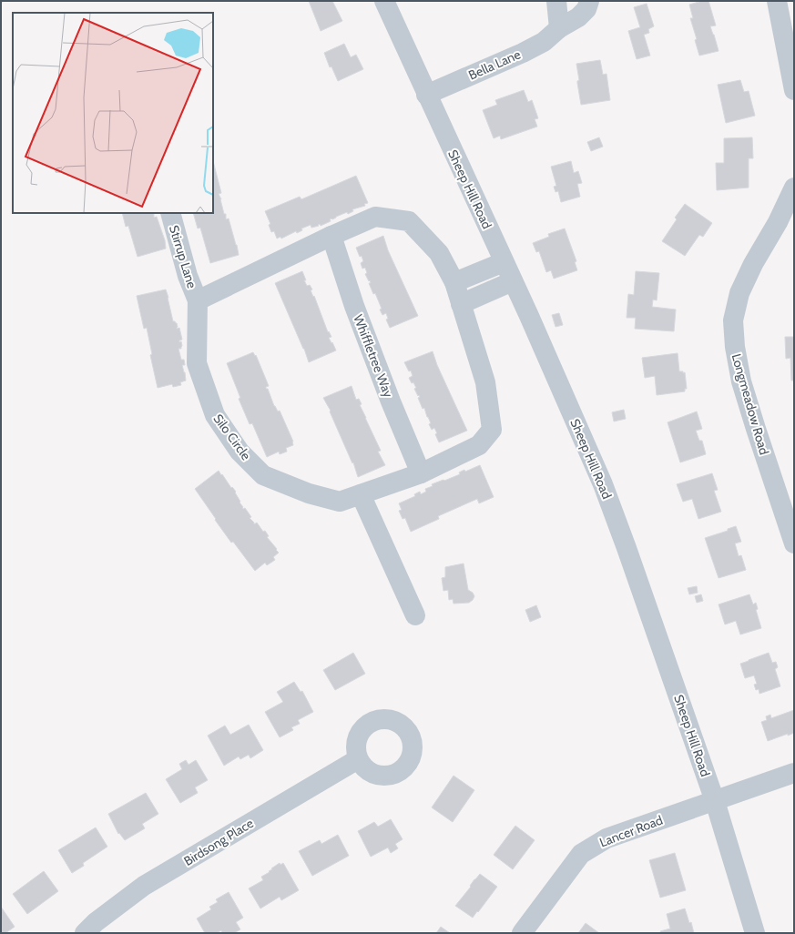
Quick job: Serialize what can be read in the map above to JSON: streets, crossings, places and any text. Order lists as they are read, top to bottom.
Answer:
{
  "streets": {
    "street": [
      "Bella Lane",
      "Sheep Hill Road",
      "Stirrup Lane",
      "Whiffletree Way",
      "Longmeadow Road",
      "Silo Circle",
      "Lancer Road",
      "Birdsong Place"
    ]
  },
  "crossings": [
    ["Bella Lane", "Sheep Hill Road"],
    ["Sheep Hill Road", "Lancer Road"],
    ["Stirrup Lane", "Silo Circle"],
    ["Whiffletree Way", "Silo Circle"]
  ]
}
